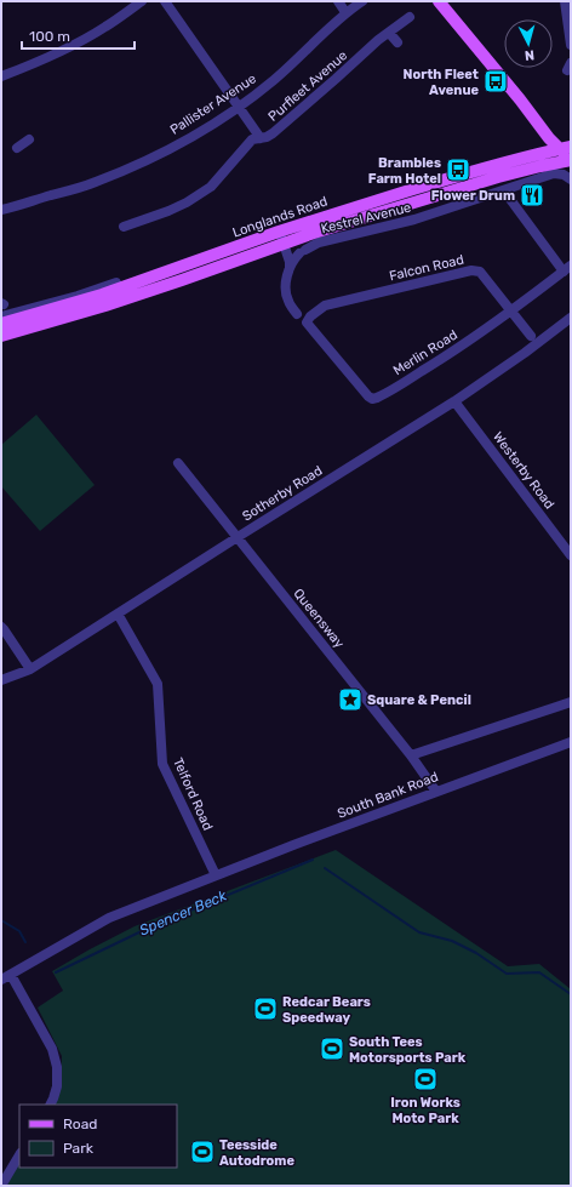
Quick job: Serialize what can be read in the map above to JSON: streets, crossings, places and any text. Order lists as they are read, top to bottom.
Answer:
{
  "streets": {
    "main road": ["Longlands Road"],
    "street": [
      "Purfleet Avenue",
      "Pallister Avenue",
      "Kestrel Avenue",
      "Falcon Road",
      "Merlin Road",
      "Westerby Road",
      "Sotherby Road",
      "Queensway",
      "Telford Road",
      "South Bank Road"
    ]
  },
  "crossings": [
    ["Falcon Road", "Merlin Road"],
    ["Westerby Road", "Sotherby Road"],
    ["Sotherby Road", "Queensway"],
    ["Sotherby Road", "Telford Road"],
    ["Queensway", "South Bank Road"],
    ["Telford Road", "South Bank Road"]
  ],
  "water": ["Spencer Beck"],
  "places": {
    "bus stop": ["North Fleet Avenue", "Brambles Farm Hotel"],
    "restaurant": ["Flower Drum"],
    "place": ["Square & Pencil"],
    "sports": [
      "Redcar Bears Speedway",
      "South Tees Motorsports Park",
      "Iron Works Moto Park",
      "Teesside Autodrome"
    ]
  },
  "legend": ["Road", "Park"],
  "scale_bar": "100 m",
  "north": "bottom"
}
